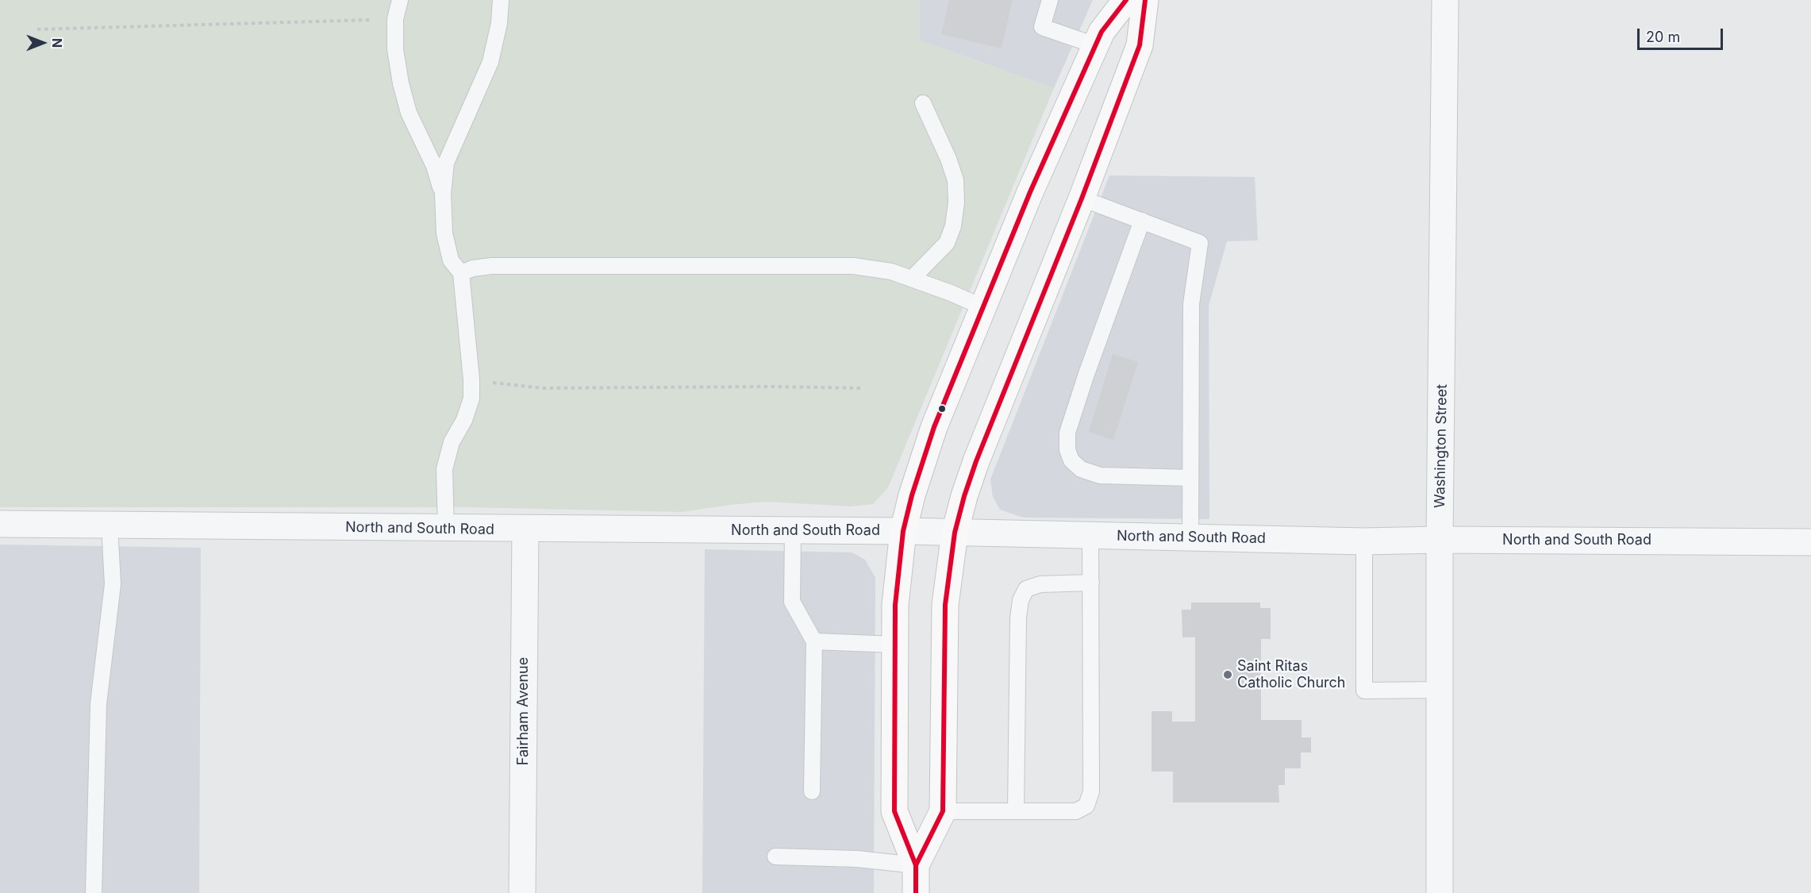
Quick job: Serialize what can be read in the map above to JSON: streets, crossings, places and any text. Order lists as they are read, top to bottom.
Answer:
{
  "streets": {
    "street": ["Washington Street", "North and South Road", "Fairham Avenue"]
  },
  "crossings": [
    ["Washington Street", "North and South Road"],
    ["North and South Road", "Fairham Avenue"]
  ],
  "places": ["Saint Ritas Catholic Church"],
  "scale_bar": "20 m",
  "north": "right"
}
